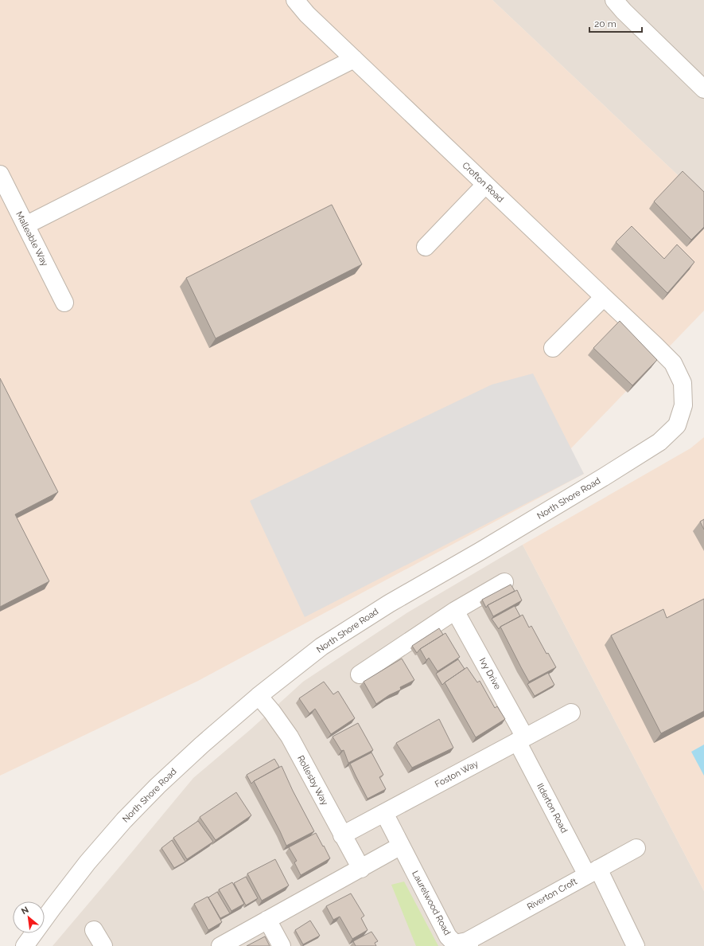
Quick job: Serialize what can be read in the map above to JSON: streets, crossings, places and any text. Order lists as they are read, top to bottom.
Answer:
{
  "streets": {
    "street": [
      "Crofton Road",
      "Malleable Way",
      "North Shore Road",
      "Ivy Drive",
      "Foston Way",
      "Rollesby Way",
      "Ilderton Road",
      "Riverton Croft",
      "Laurelwood Road"
    ]
  },
  "crossings": [
    ["Crofton Road", "North Shore Road"],
    ["North Shore Road", "Rollesby Way"],
    ["Ivy Drive", "Foston Way"],
    ["Ivy Drive", "Ilderton Road"],
    ["Foston Way", "Rollesby Way"],
    ["Foston Way", "Ilderton Road"],
    ["Foston Way", "Laurelwood Road"],
    ["Ilderton Road", "Riverton Croft"],
    ["Riverton Croft", "Laurelwood Road"]
  ],
  "scale_bar": "20 m",
  "north": "top left"
}
